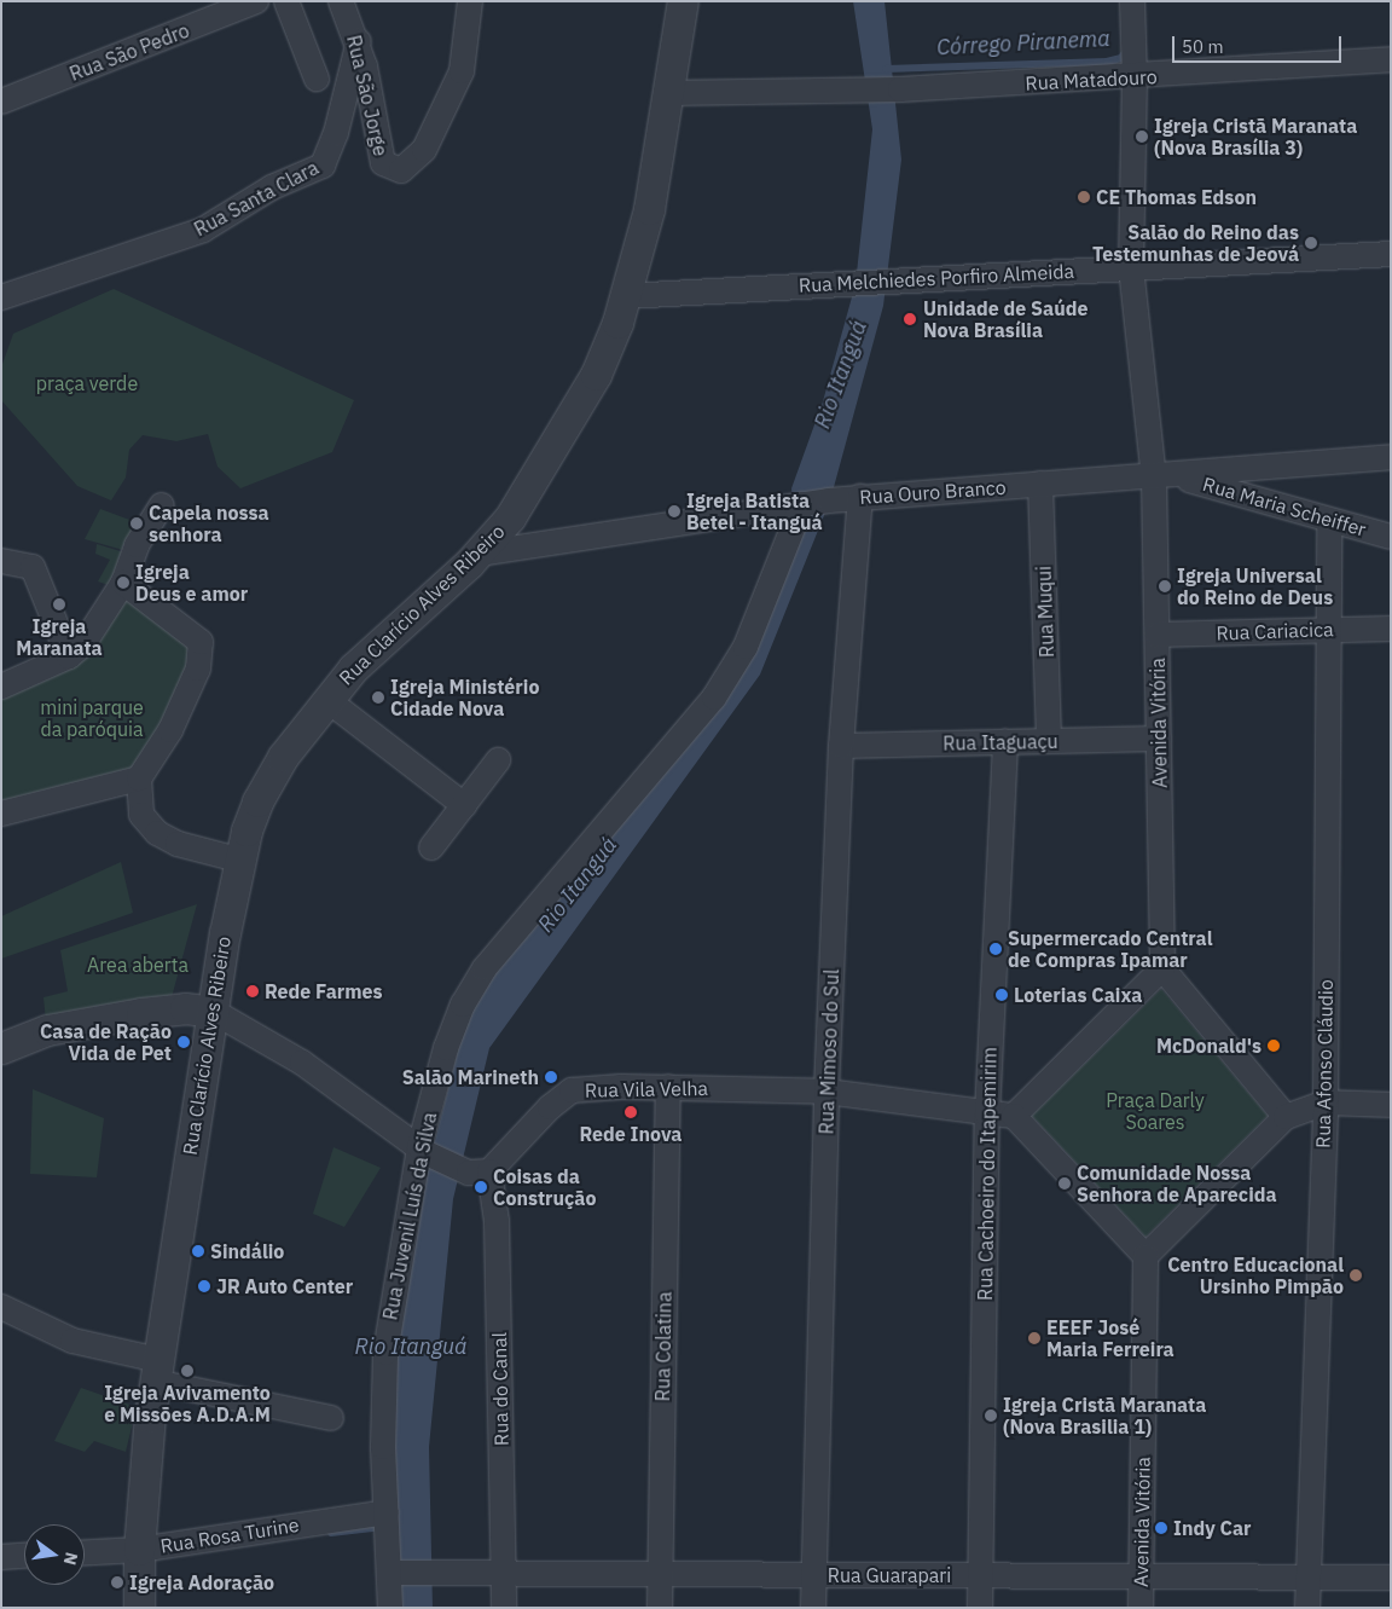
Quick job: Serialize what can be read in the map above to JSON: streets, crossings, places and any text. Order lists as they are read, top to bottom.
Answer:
{
  "streets": {
    "street": [
      "Rua São Pedro",
      "Rua Matadouro",
      "Rua São Jorge",
      "Rua Santa Clara",
      "Rua Melchiedes Porfiro Almeida",
      "Rua Ouro Branco",
      "Rua Maria Scheiffer",
      "Rua Clarício Alves Ribeiro",
      "Rua Muqui",
      "Rua Cariacica",
      "Avenida Vitória",
      "Rua Itaguaçu",
      "Rua Mimoso do Sul",
      "Rua Afonso Cláudio",
      "Rua Vila Velha",
      "Rua Cachoeiro do Itapemirim",
      "Rua Juvenil Luís da Silva",
      "Rua Colatina",
      "Rua do Canal",
      "Rua Rosa Turine",
      "Rua Guarapari"
    ]
  },
  "crossings": [
    ["Rua Matadouro", "Rua Clarício Alves Ribeiro"],
    ["Rua Matadouro", "Avenida Vitória"],
    ["Rua São Jorge", "Rua Santa Clara"],
    ["Rua Melchiedes Porfiro Almeida", "Rua Clarício Alves Ribeiro"],
    ["Rua Melchiedes Porfiro Almeida", "Avenida Vitória"],
    ["Rua Ouro Branco", "Rua Maria Scheiffer"],
    ["Rua Ouro Branco", "Rua Clarício Alves Ribeiro"],
    ["Rua Ouro Branco", "Rua Muqui"],
    ["Rua Ouro Branco", "Avenida Vitória"],
    ["Rua Ouro Branco", "Rua Mimoso do Sul"],
    ["Rua Ouro Branco", "Rua Juvenil Luís da Silva"],
    ["Rua Maria Scheiffer", "Rua Afonso Cláudio"],
    ["Rua Clarício Alves Ribeiro", "Rua Rosa Turine"],
    ["Rua Muqui", "Rua Itaguaçu"],
    ["Rua Cariacica", "Avenida Vitória"],
    ["Rua Cariacica", "Rua Afonso Cláudio"],
    ["Avenida Vitória", "Rua Itaguaçu"],
    ["Avenida Vitória", "Rua Guarapari"],
    ["Rua Itaguaçu", "Rua Mimoso do Sul"],
    ["Rua Itaguaçu", "Rua Cachoeiro do Itapemirim"],
    ["Rua Mimoso do Sul", "Rua Vila Velha"],
    ["Rua Mimoso do Sul", "Rua Guarapari"],
    ["Rua Afonso Cláudio", "Rua Guarapari"],
    ["Rua Vila Velha", "Rua Cachoeiro do Itapemirim"],
    ["Rua Vila Velha", "Rua Colatina"],
    ["Rua Vila Velha", "Rua do Canal"],
    ["Rua Cachoeiro do Itapemirim", "Rua Guarapari"],
    ["Rua Juvenil Luís da Silva", "Rua Rosa Turine"],
    ["Rua Juvenil Luís da Silva", "Rua Guarapari"],
    ["Rua Colatina", "Rua Guarapari"],
    ["Rua do Canal", "Rua Guarapari"]
  ],
  "water": ["Córrego Piranema", "Rio Itanguá"],
  "parks": [
    "praça verde",
    "mini parque da paróquia",
    "Area aberta",
    "Praça Darly Soares"
  ],
  "places": [
    "Igreja Cristã Maranata (Nova Brasília 3)",
    "CE Thomas Edson",
    "Salão do Reino das Testemunhas de Jeová",
    "Unidade de Saúde Nova Brasília",
    "Igreja Batista Betel - Itanguá",
    "Capela nossa senhora",
    "Igreja Deus e amor",
    "Igreja Universal do Reino de Deus",
    "Igreja Maranata",
    "Igreja Ministério Cidade Nova",
    "Supermercado Central de Compras Ipamar",
    "Rede Farmes",
    "Loterias Caixa",
    "Casa de Ração Vida de Pet",
    "McDonald's",
    "Salão Marineth",
    "Rede Inova",
    "Comunidade Nossa Senhora de Aparecida",
    "Coisas da Construção",
    "Sindálio",
    "Centro Educacional Ursinho Pimpão",
    "JR Auto Center",
    "EEEF José Maria Ferreira",
    "Igreja Avivamento e Missões A.D.A.M",
    "Igreja Cristã Maranata (Nova Brasilia 1)",
    "Indy Car",
    "Igreja Adoração"
  ],
  "scale_bar": "50 m",
  "north": "right"
}
